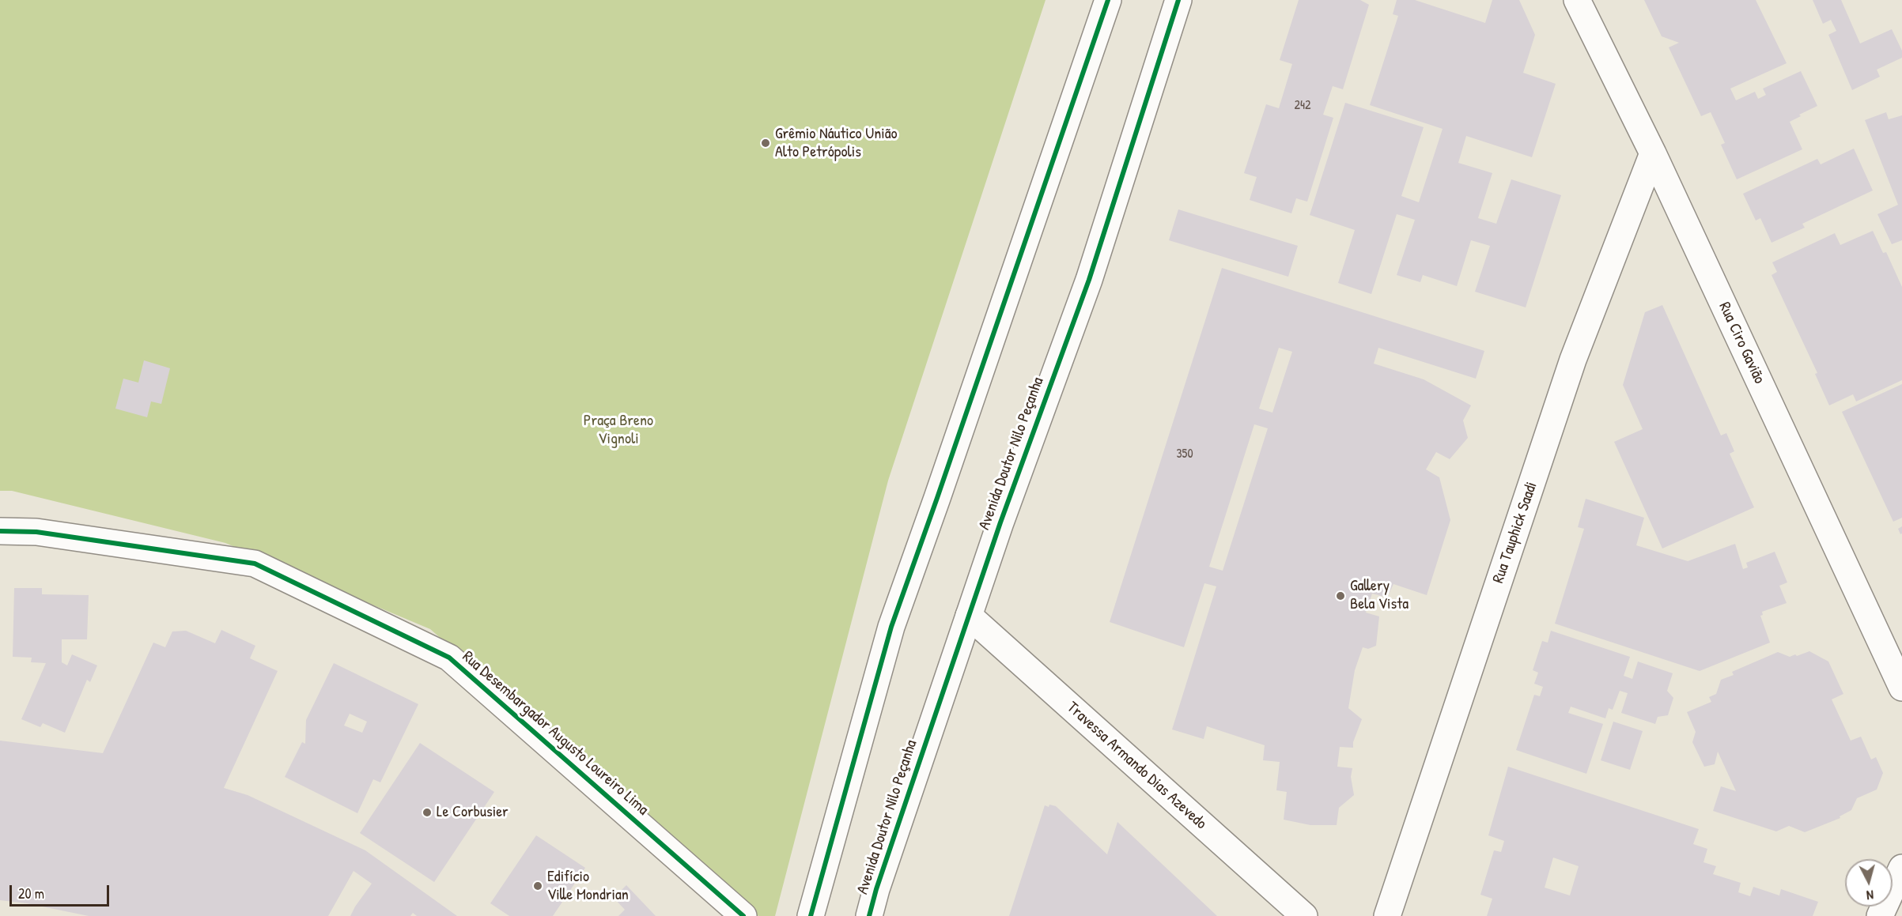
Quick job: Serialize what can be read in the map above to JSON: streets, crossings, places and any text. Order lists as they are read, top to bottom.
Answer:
{
  "streets": {
    "street": [
      "Rua Ciro Gavião",
      "Avenida Doutor Nilo Peçanha",
      "Rua Tauphick Saadi",
      "Rua Desembargador Augusto Loureiro Lima",
      "Travessa Armando Dias Azevedo"
    ]
  },
  "crossings": [
    ["Rua Ciro Gavião", "Rua Tauphick Saadi"],
    ["Avenida Doutor Nilo Peçanha", "Travessa Armando Dias Azevedo"]
  ],
  "parks": ["Praça Breno Vignoli"],
  "places": [
    "Grêmio Náutico União Alto Petrópolis",
    "Gallery Bela Vista",
    "Le Corbusier",
    "Edifício Ville Mondrian"
  ],
  "house_numbers": ["242", "350"],
  "scale_bar": "20 m",
  "north": "bottom"
}
